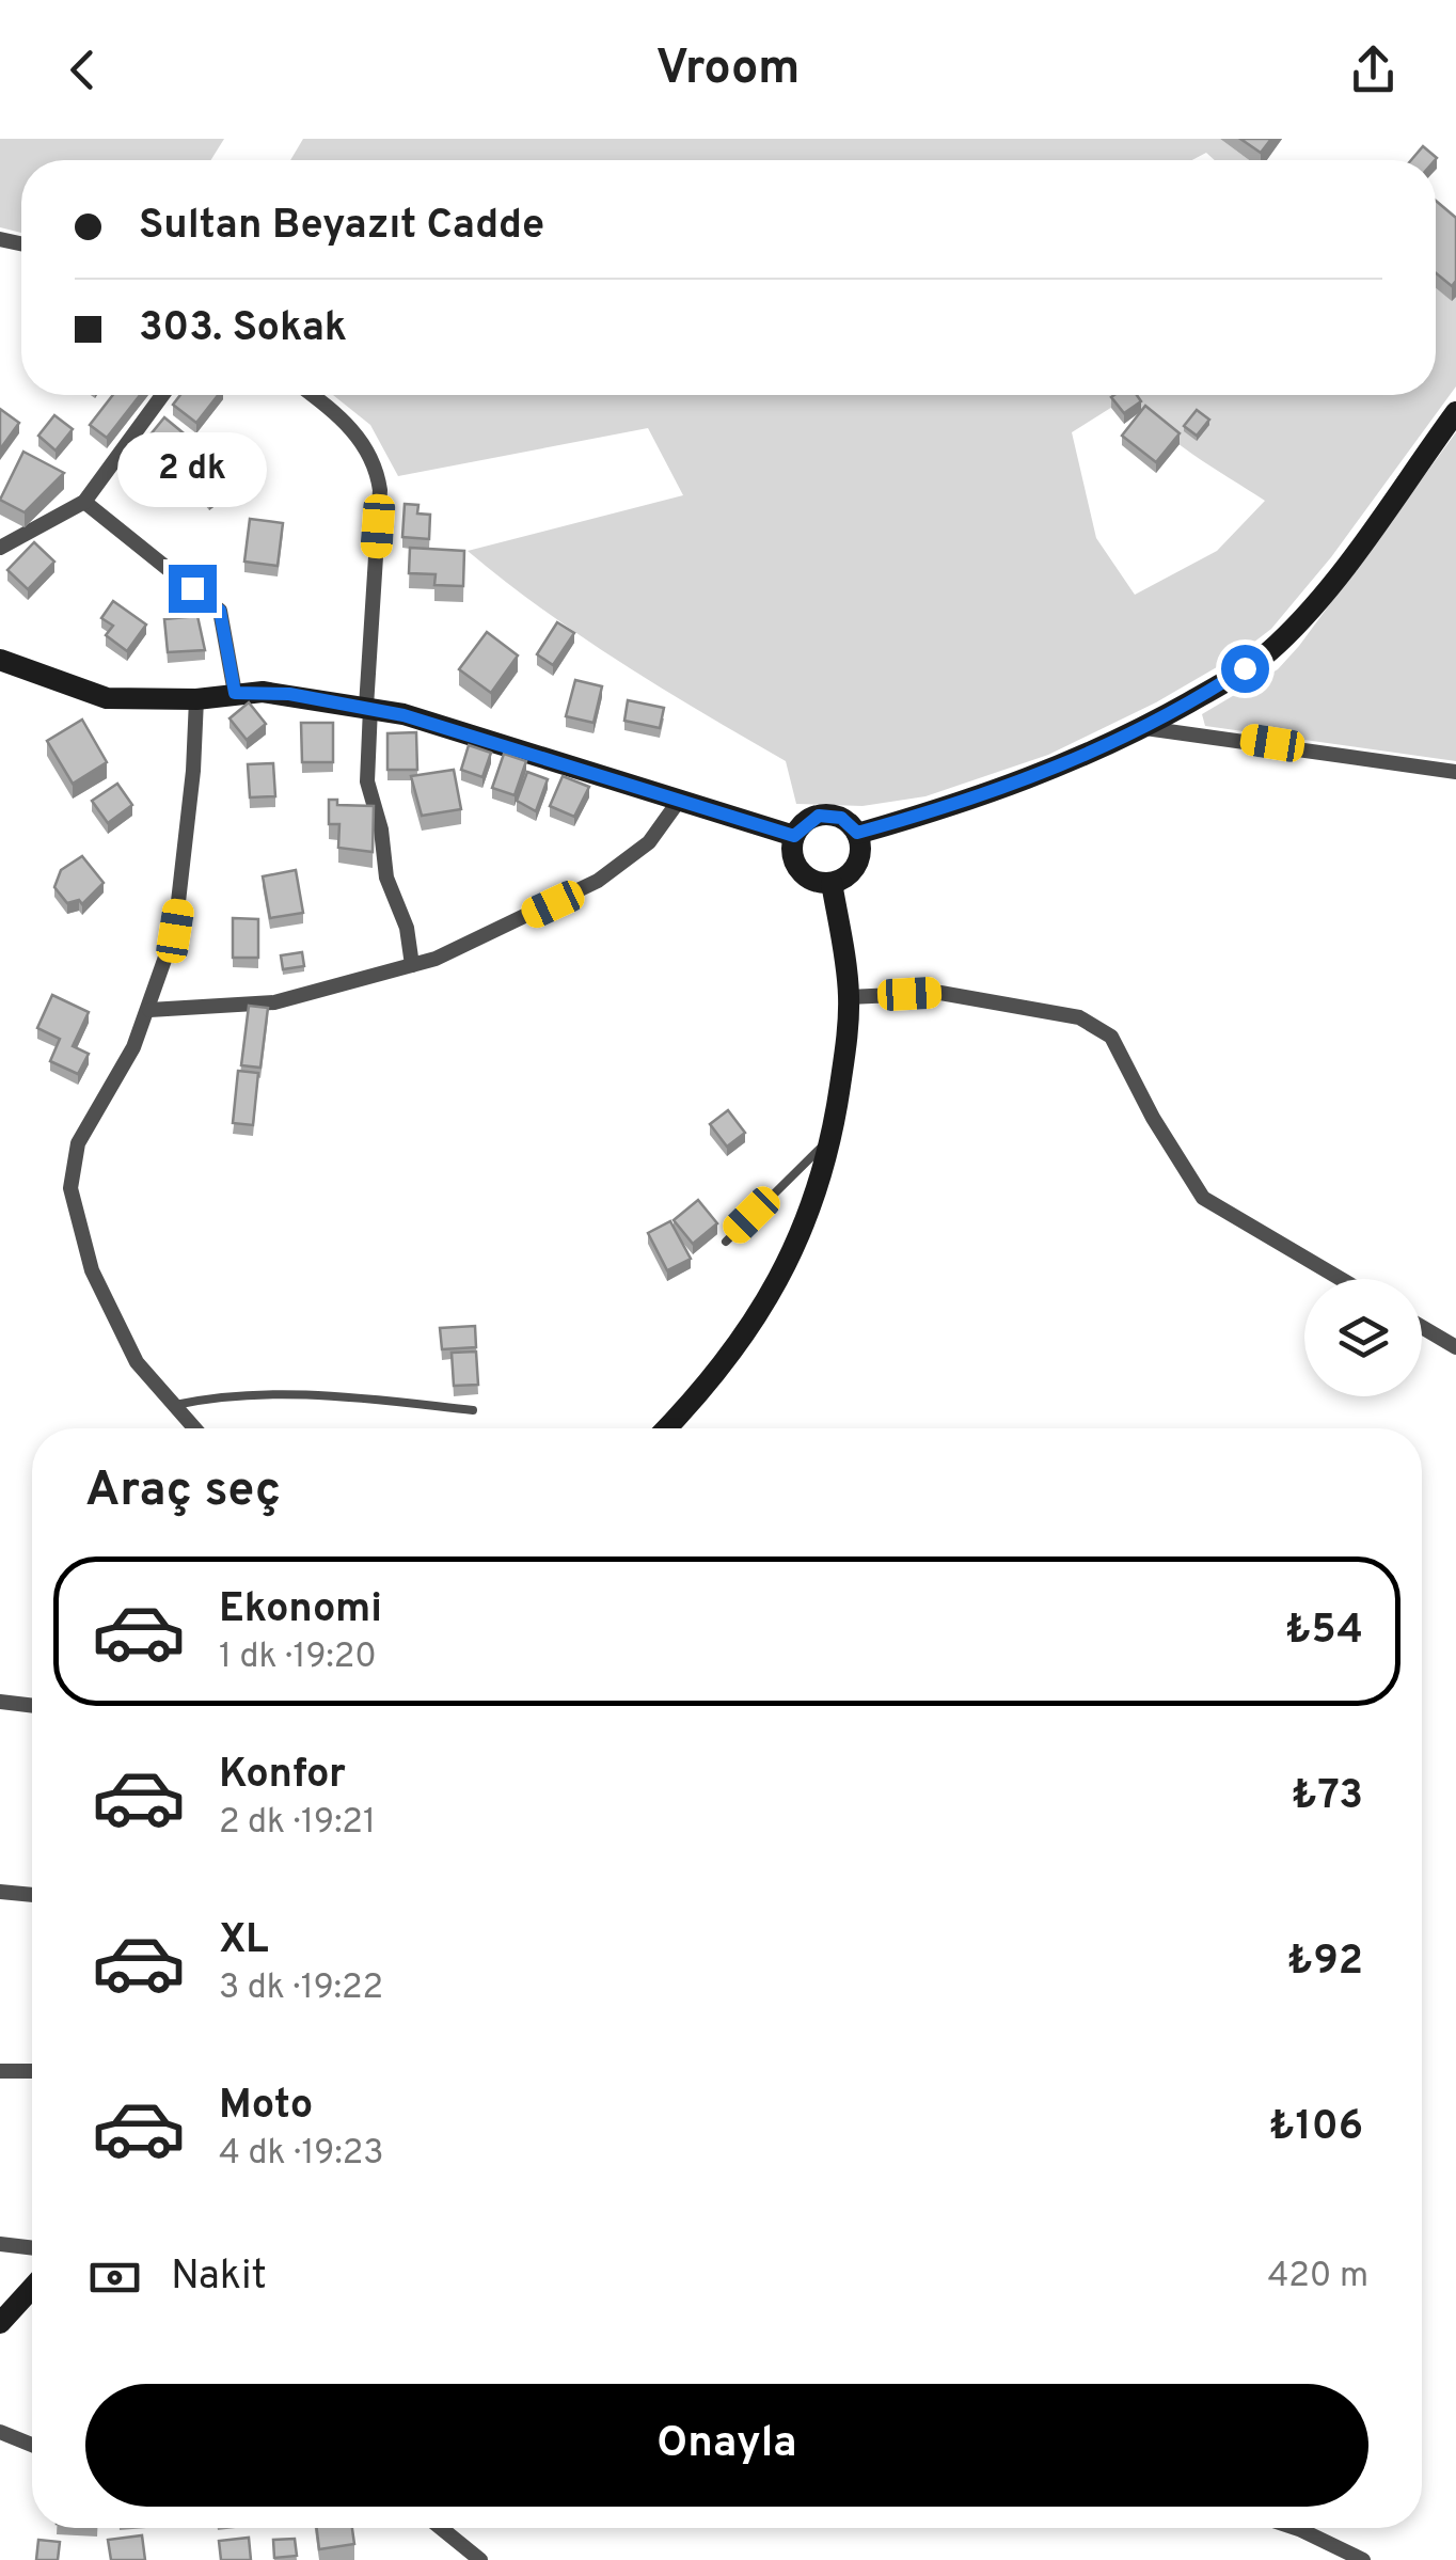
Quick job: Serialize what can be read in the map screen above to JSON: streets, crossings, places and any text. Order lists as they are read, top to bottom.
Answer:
{
  "page": {
    "header": "Vroom",
    "banner": ["Sultan Beyazıt Cadde", "303. Sokak"],
    "bubble": "2 dk",
    "heading": "Araç seç",
    "list": [
      {
        "name": "Ekonomi",
        "note": "1 dk · 19:20",
        "value": "₺54"
      },
      {
        "name": "Konfor",
        "note": "2 dk · 19:21",
        "value": "₺73"
      },
      {
        "name": "XL",
        "note": "3 dk · 19:22",
        "value": "₺92"
      },
      {
        "name": "Moto",
        "note": "4 dk · 19:23",
        "value": "₺106"
      }
    ],
    "pay": ["Nakit", "420 m"],
    "buttons": "Onayla"
  }
}
